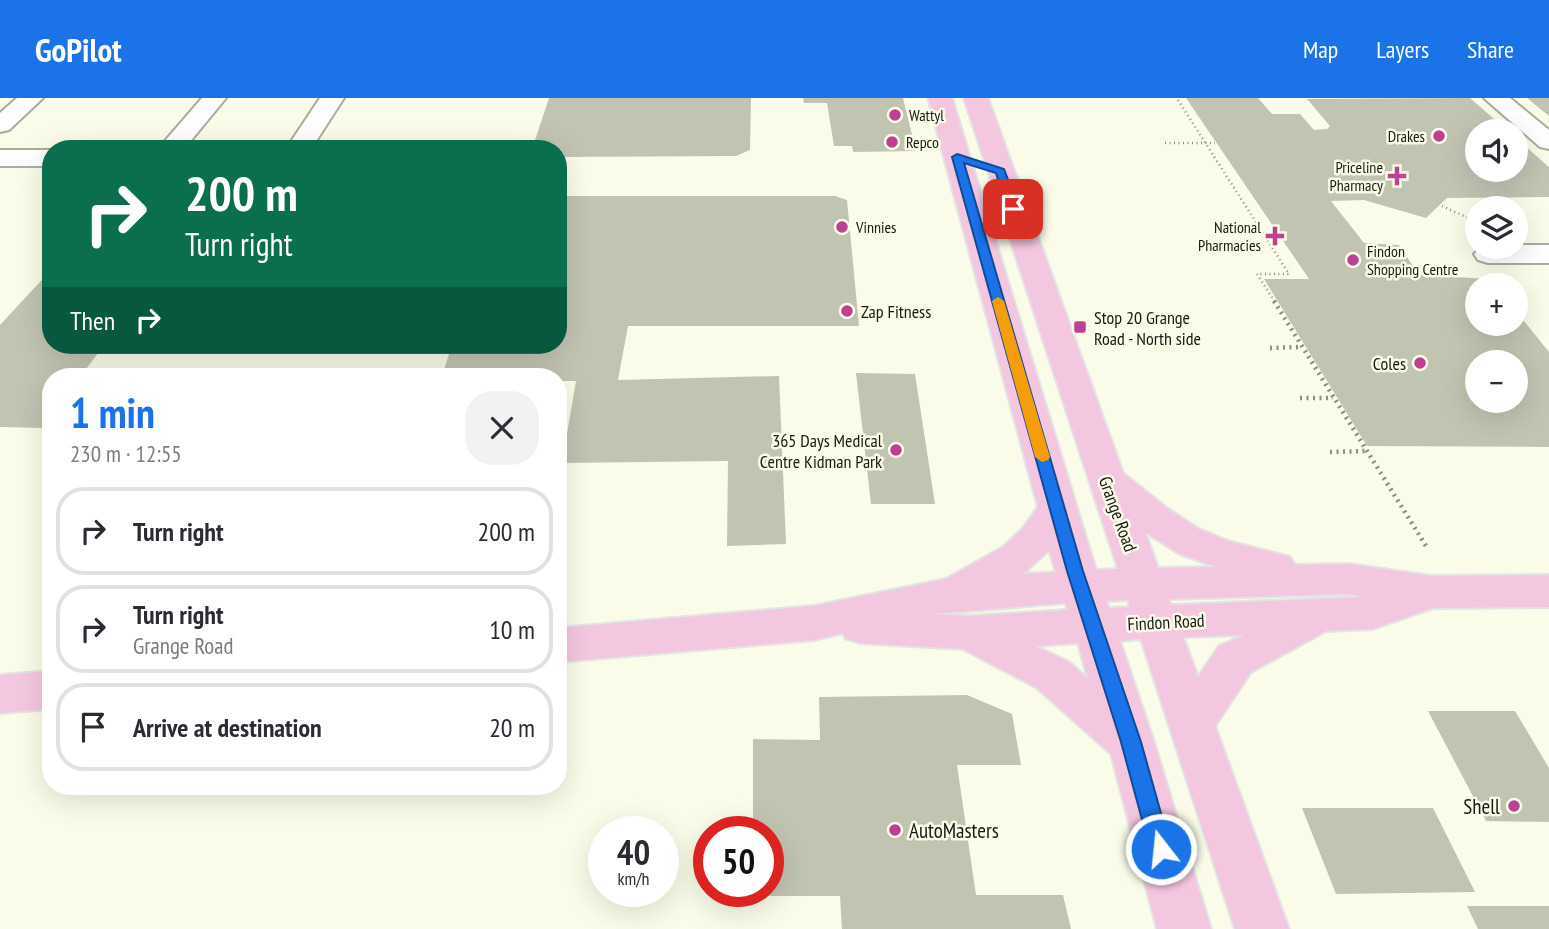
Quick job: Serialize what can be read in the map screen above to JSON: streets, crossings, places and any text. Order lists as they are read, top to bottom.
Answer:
{
  "streets": {
    "main road": ["Grange Road", "Findon Road"]
  },
  "crossings": [
    ["Grange Road", "Findon Road"]
  ],
  "places": {
    "other": [
      "Wattyl",
      "Drakes",
      "Repco",
      "Vinnies",
      "Findon Shopping Centre",
      "Zap Fitness",
      "Coles",
      "365 Days Medical Centre Kidman Park",
      "Shell",
      "AutoMasters"
    ],
    "health": ["Priceline Pharmacy", "National Pharmacies"],
    "transit": ["Stop 20 Grange Road - North side"]
  },
  "page": {
    "header": "GoPilot",
    "nav": ["Map", "Layers", "Share"],
    "map_buttons": ["+", "−"],
    "turn": ["200 m", "Turn right"],
    "then": "Then",
    "heading": ["1 min", "230 m · 12:55"],
    "list": [
      {
        "name": "Turn right",
        "value": "200 m"
      },
      {
        "name": "Turn right",
        "note": "Grange Road",
        "value": "10 m"
      },
      {
        "name": "Arrive at destination",
        "value": "20 m"
      }
    ],
    "speed": "40 km/h",
    "limit": "50"
  }
}
